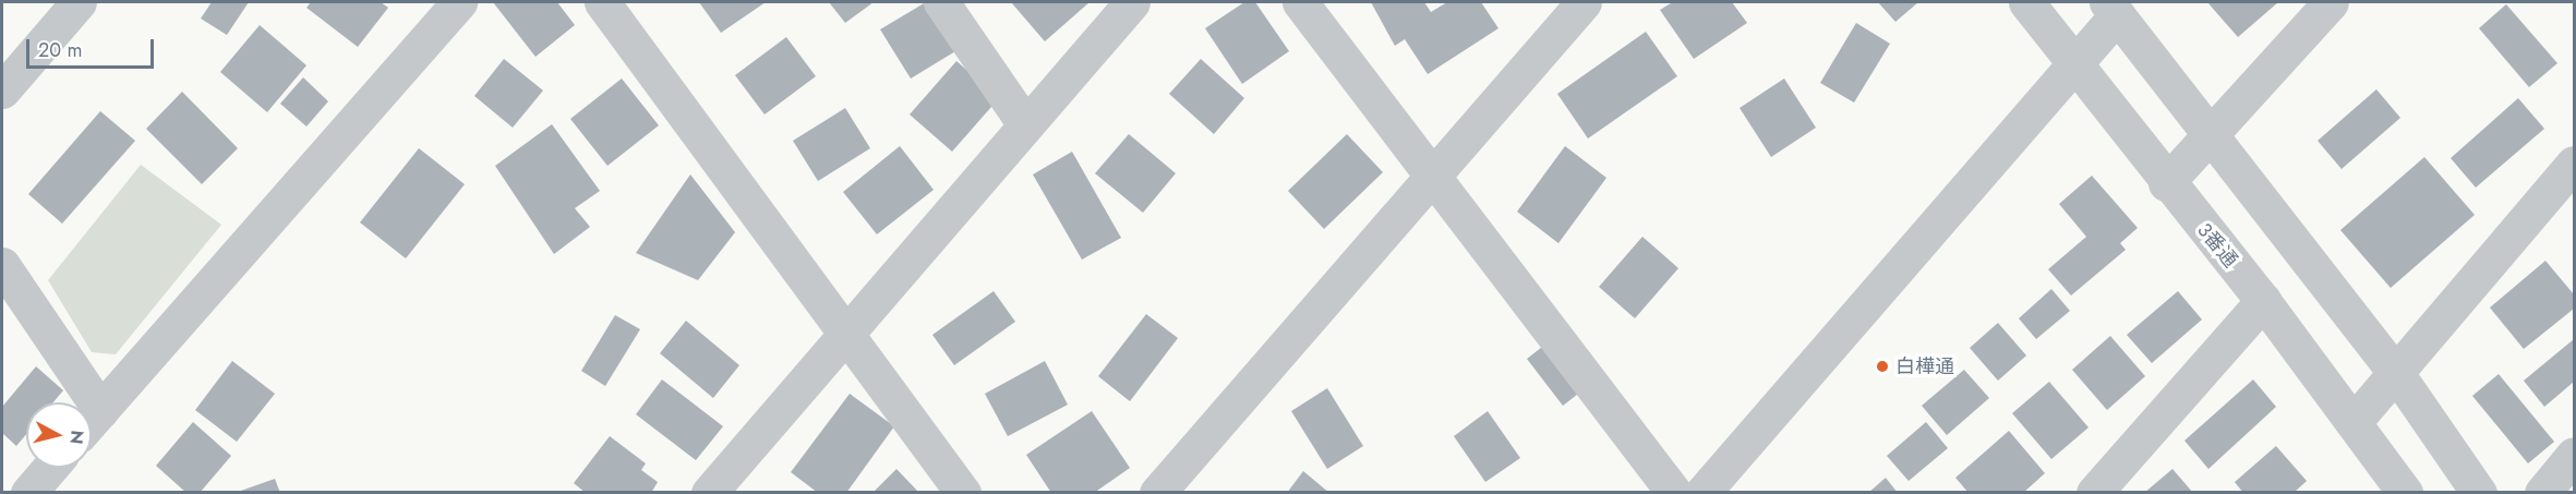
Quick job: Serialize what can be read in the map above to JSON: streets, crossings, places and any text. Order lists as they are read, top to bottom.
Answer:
{
  "streets": {
    "street": ["3番通"]
  },
  "places": ["白樺通"],
  "scale_bar": "20 m",
  "north": "right"
}
